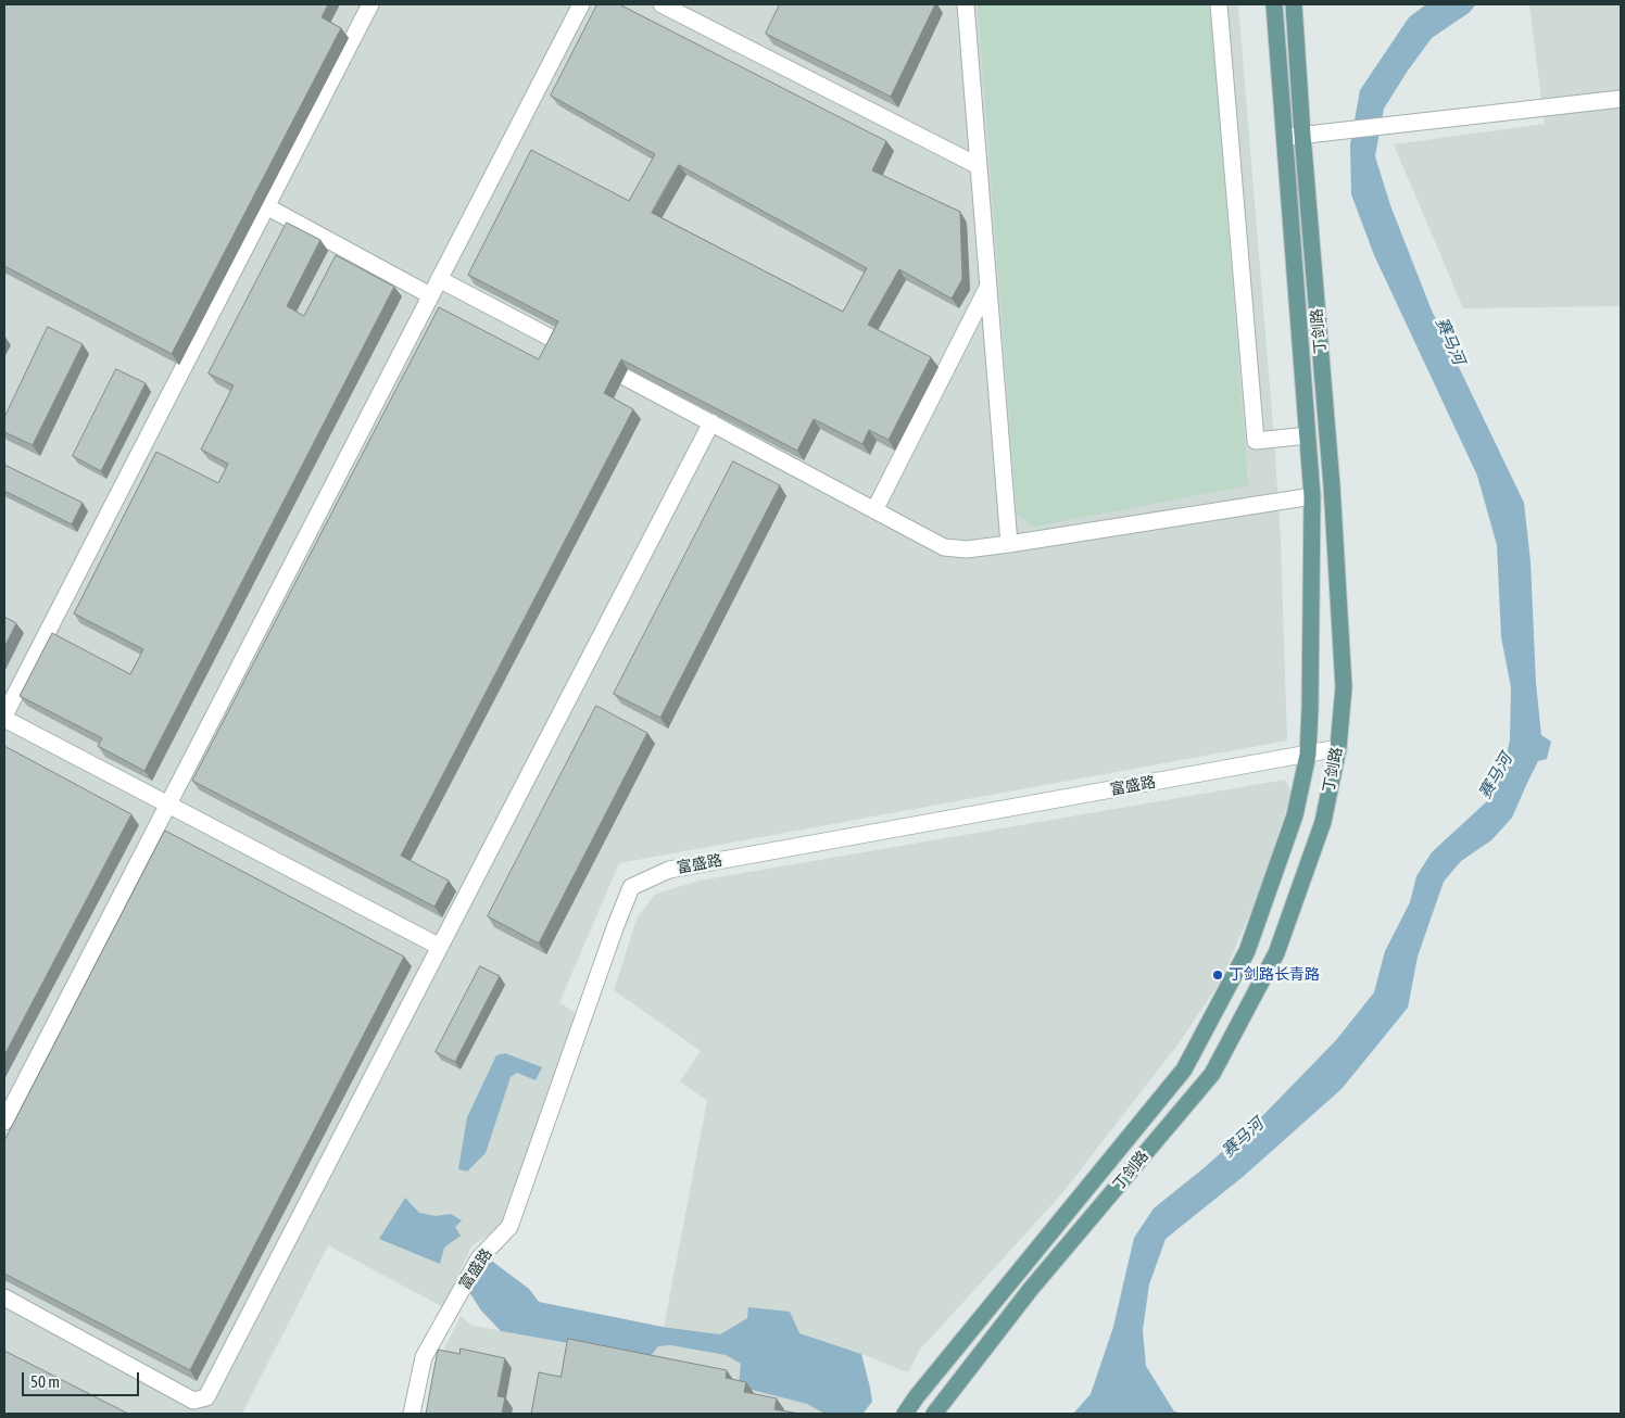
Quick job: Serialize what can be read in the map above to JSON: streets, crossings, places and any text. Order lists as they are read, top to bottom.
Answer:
{
  "streets": {
    "main road": ["丁剑路"],
    "street": ["富盛路"]
  },
  "crossings": [
    ["丁剑路", "富盛路"]
  ],
  "water": ["赛马河"],
  "places": ["丁剑路长青路"],
  "scale_bar": "50 m"
}
